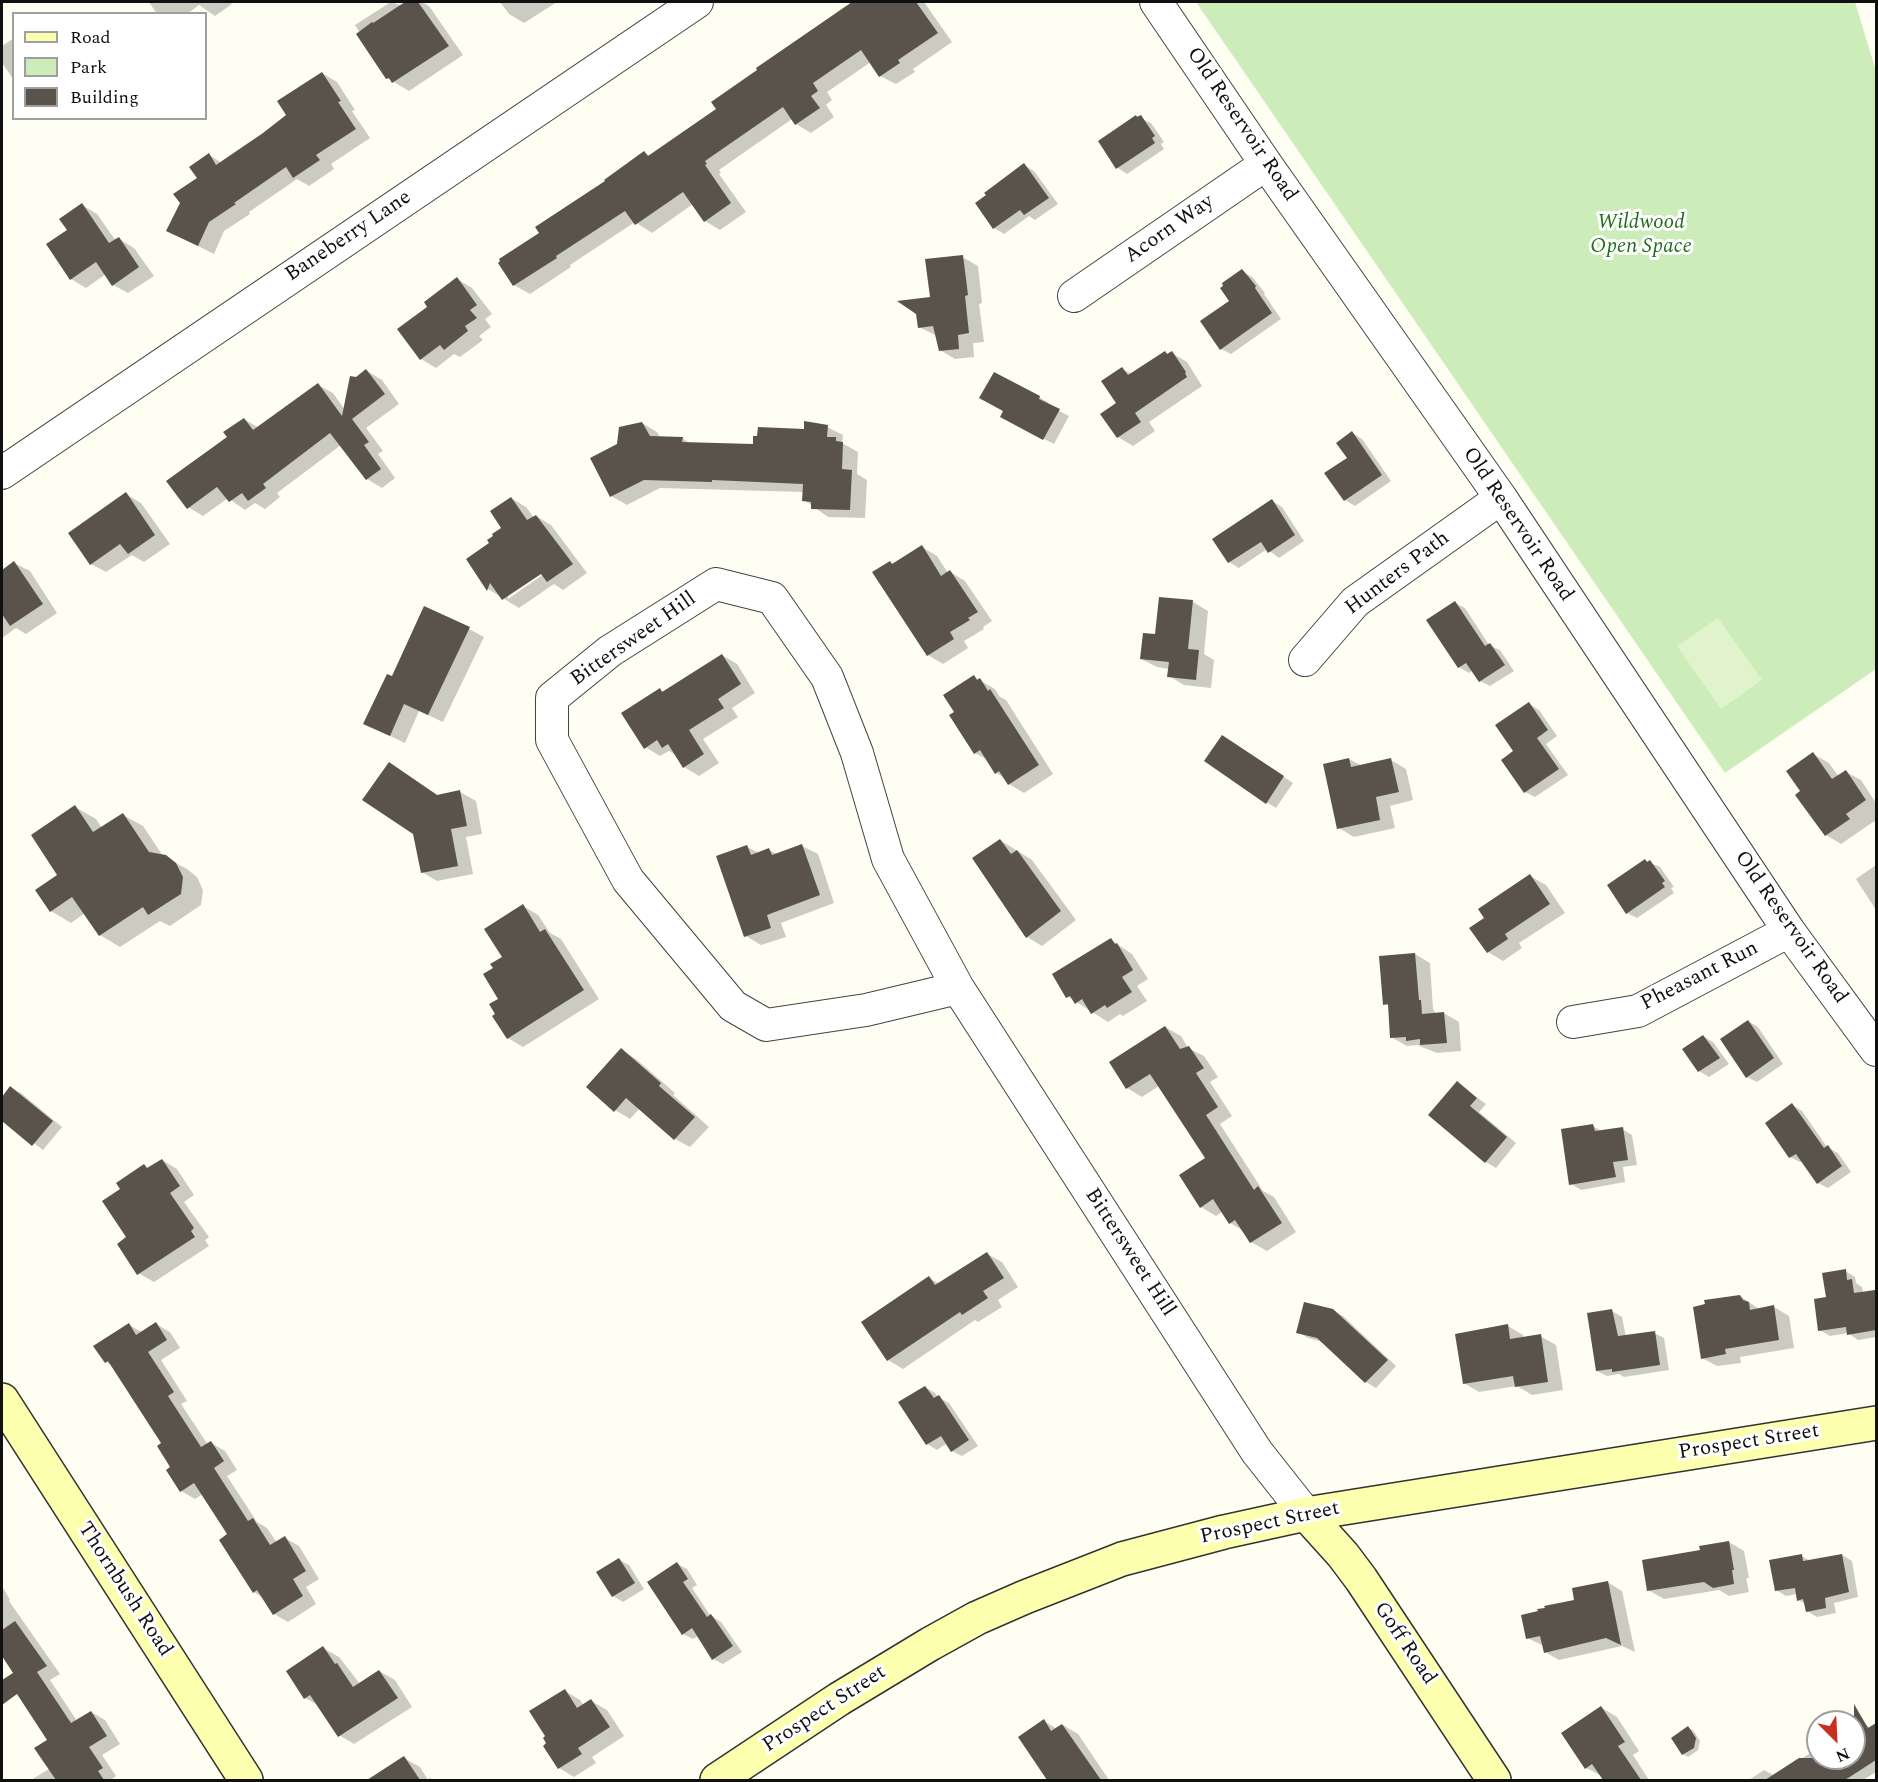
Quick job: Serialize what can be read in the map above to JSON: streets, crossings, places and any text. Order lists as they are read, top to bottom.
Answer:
{
  "streets": {
    "main road": ["Prospect Street", "Thornbush Road", "Goff Road"],
    "street": [
      "Old Reservoir Road",
      "Acorn Way",
      "Baneberry Lane",
      "Hunters Path",
      "Bittersweet Hill",
      "Pheasant Run"
    ]
  },
  "crossings": [
    ["Old Reservoir Road", "Acorn Way"],
    ["Old Reservoir Road", "Hunters Path"],
    ["Old Reservoir Road", "Pheasant Run"],
    ["Bittersweet Hill", "Prospect Street"],
    ["Bittersweet Hill", "Goff Road"],
    ["Prospect Street", "Goff Road"]
  ],
  "parks": ["Wildwood Open Space"],
  "legend": ["Road", "Park", "Building"],
  "north": "bottom right"
}
